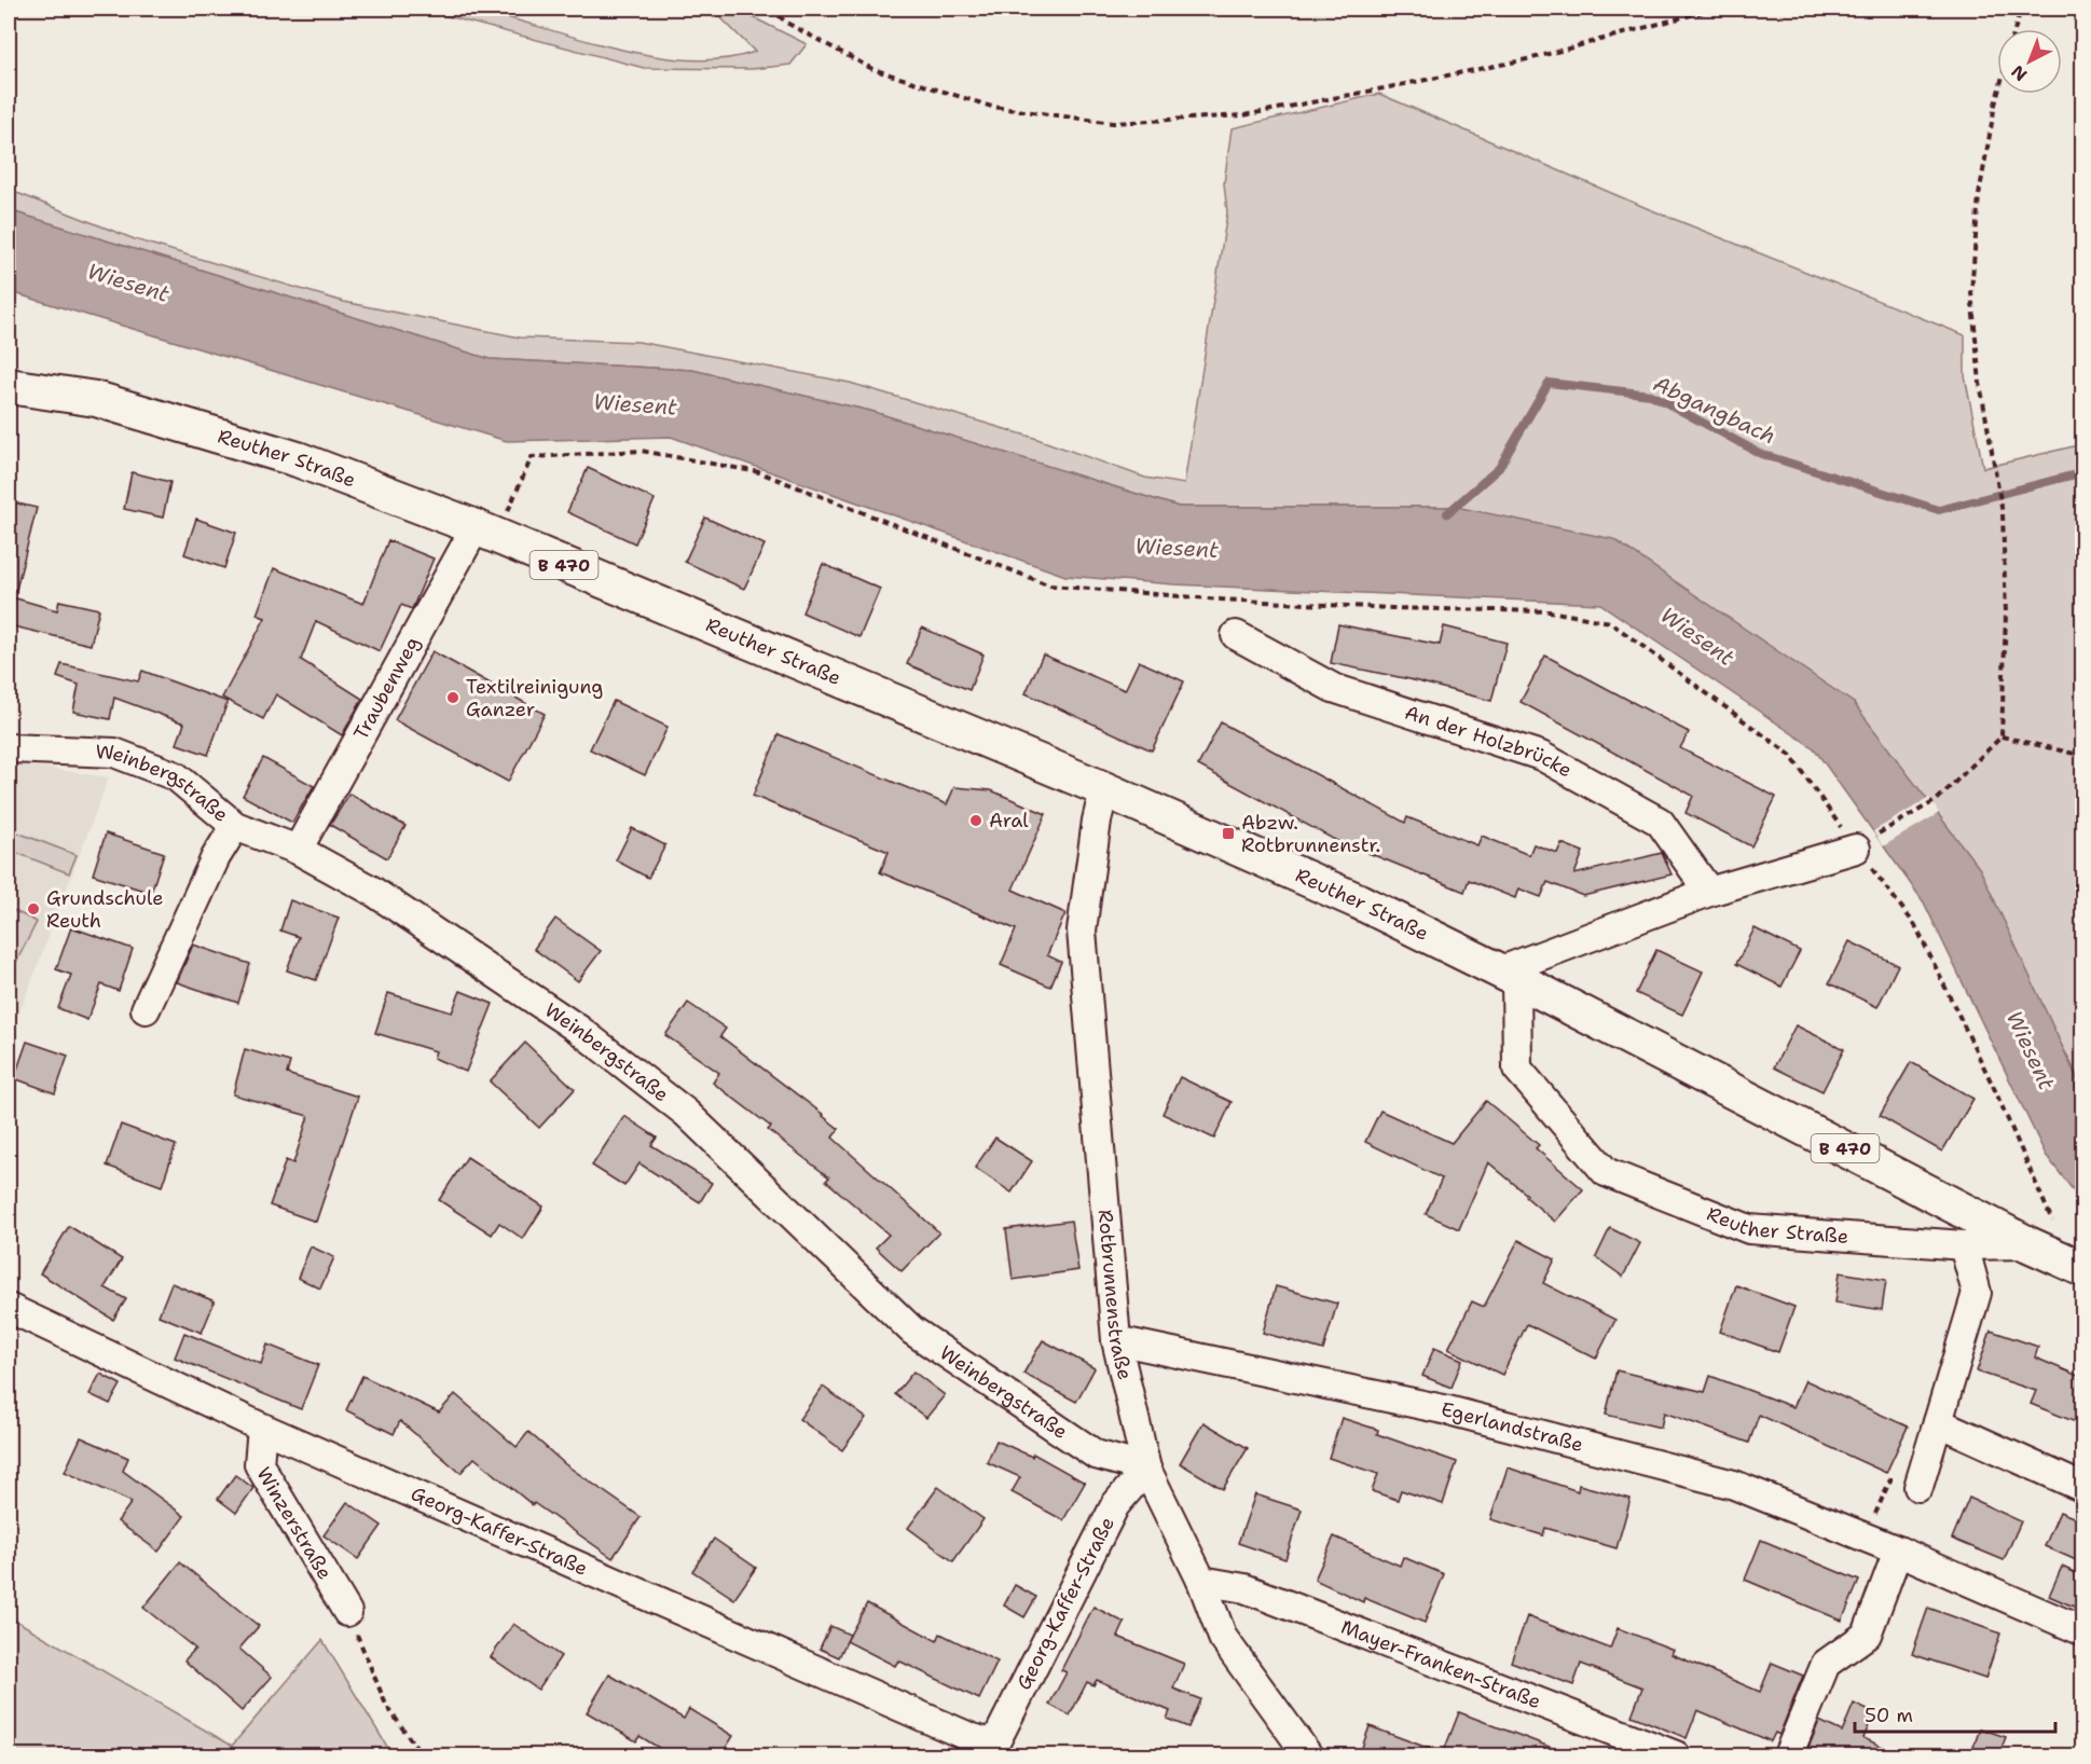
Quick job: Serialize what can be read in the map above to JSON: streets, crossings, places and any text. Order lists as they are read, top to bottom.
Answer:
{
  "streets": {
    "main road": ["Reuther Straße", "B 470"],
    "street": [
      "Traubenweg",
      "An der Holzbrücke",
      "Weinbergstraße",
      "Rotbrunnenstraße",
      "Egerlandstraße",
      "Winzerstraße",
      "Georg-Kaffer-Straße",
      "Mayer-Franken-Straße"
    ]
  },
  "crossings": [
    ["Reuther Straße", "Traubenweg"],
    ["Reuther Straße", "Rotbrunnenstraße"],
    ["Traubenweg", "Weinbergstraße"],
    ["Weinbergstraße", "Rotbrunnenstraße"],
    ["Weinbergstraße", "Georg-Kaffer-Straße"],
    ["Rotbrunnenstraße", "Egerlandstraße"],
    ["Rotbrunnenstraße", "Georg-Kaffer-Straße"],
    ["Rotbrunnenstraße", "Mayer-Franken-Straße"],
    ["Winzerstraße", "Georg-Kaffer-Straße"]
  ],
  "water": ["Wiesent", "Abgangbach"],
  "places": {
    "other": ["Textilreinigung Ganzer", "Aral", "Grundschule Reuth"],
    "transit": ["Abzw. Rotbrunnenstr."]
  },
  "scale_bar": "50 m",
  "north": "bottom left"
}
